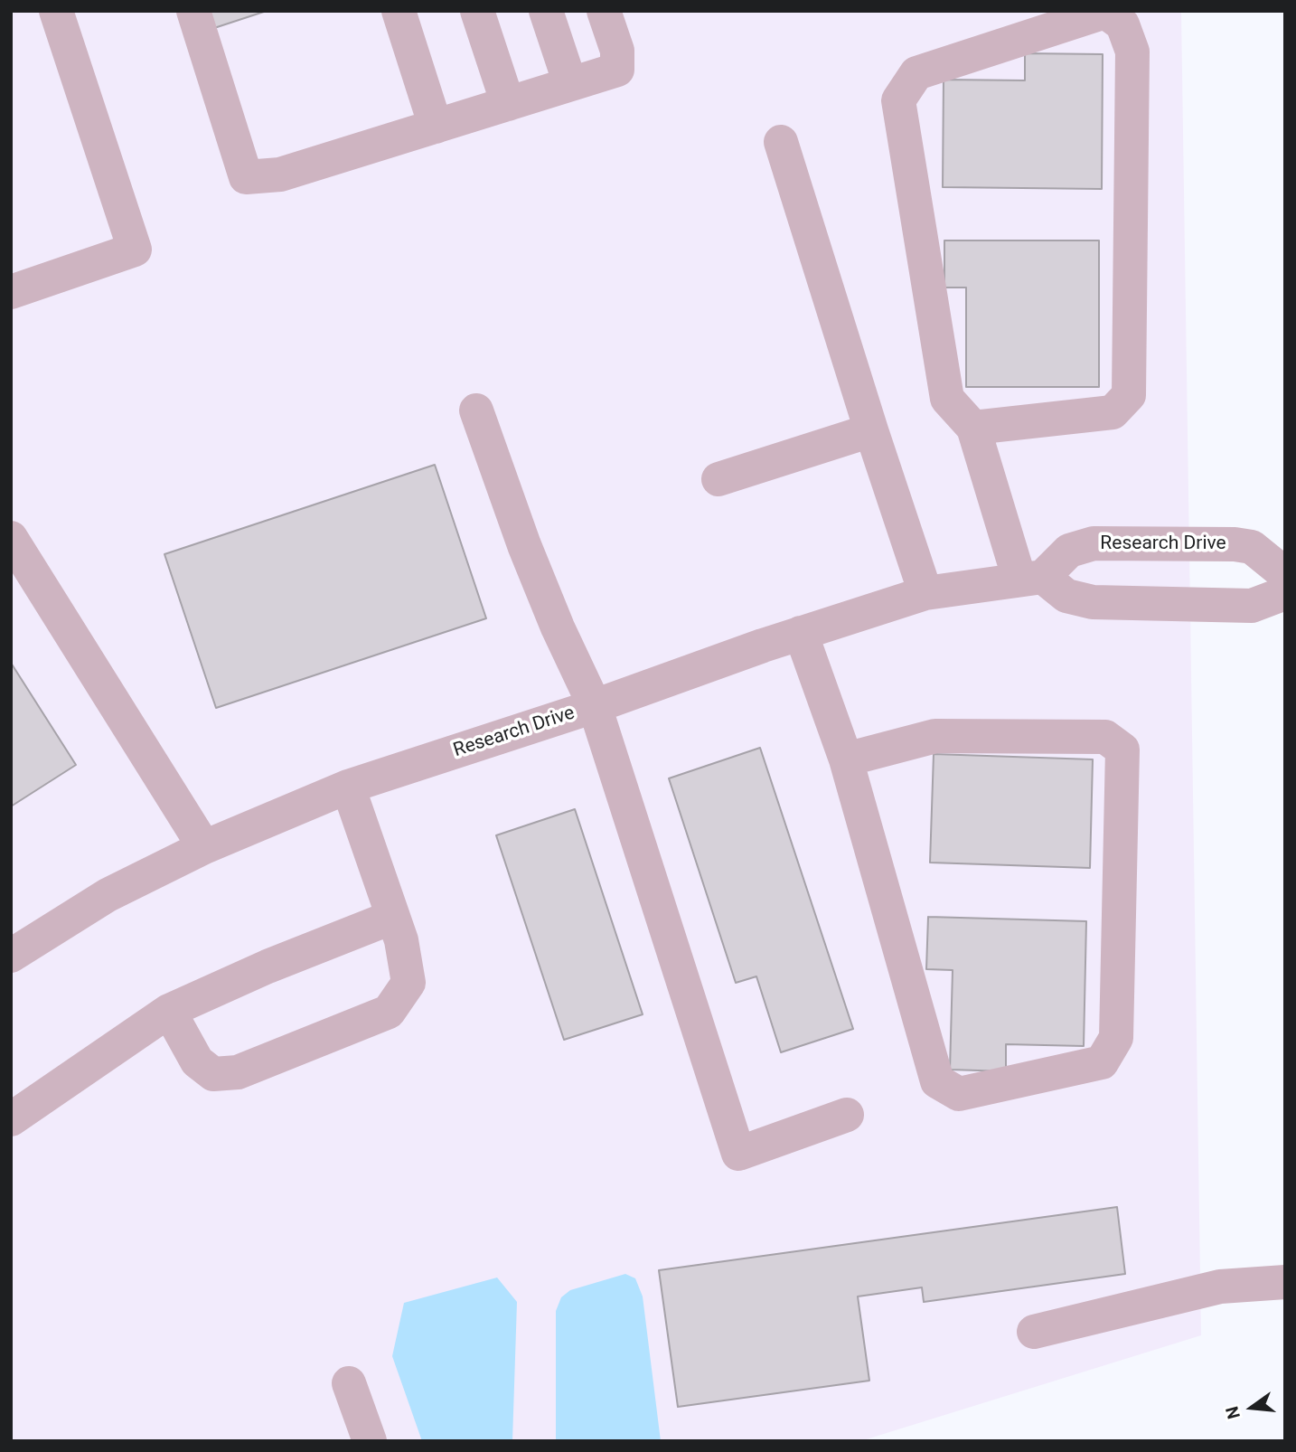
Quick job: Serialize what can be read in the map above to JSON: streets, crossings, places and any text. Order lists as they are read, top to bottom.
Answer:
{
  "streets": {
    "street": ["Research Drive"]
  },
  "north": "left"
}
